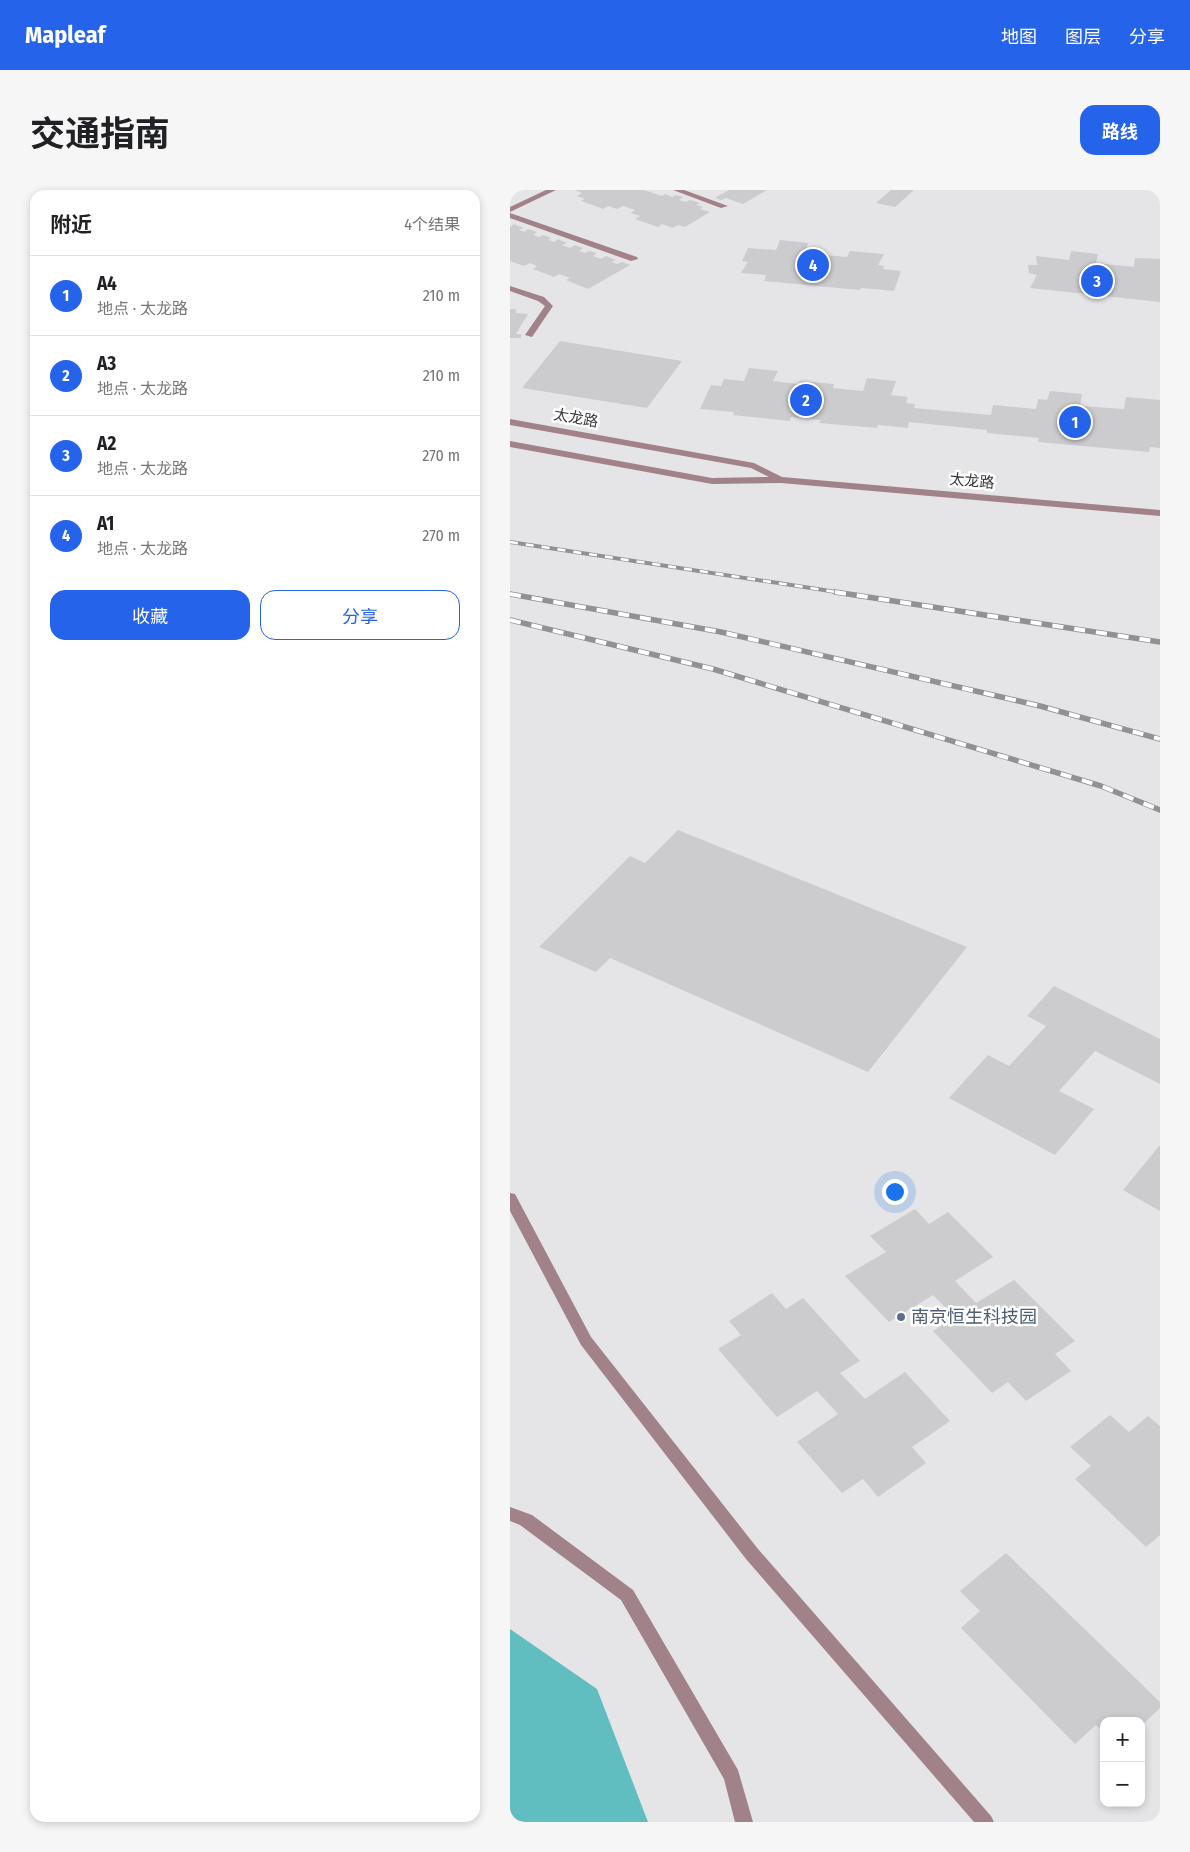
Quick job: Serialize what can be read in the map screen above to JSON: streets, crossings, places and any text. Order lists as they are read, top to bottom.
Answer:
{
  "streets": {
    "street": ["太龙路"]
  },
  "places": ["南京恒生科技园"],
  "page": {
    "header": "Mapleaf",
    "nav": ["地图", "图层", "分享"],
    "title": "交通指南",
    "buttons": [
      "路线",
      ["收藏", "分享"]
    ],
    "heading": ["附近", "4个结果"],
    "pins": [
      "4",
      "3",
      "2",
      "1"
    ],
    "list": [
      {
        "mark": "1",
        "name": "A4",
        "note": "地点 · 太龙路",
        "value": "210 m"
      },
      {
        "mark": "2",
        "name": "A3",
        "note": "地点 · 太龙路",
        "value": "210 m"
      },
      {
        "mark": "3",
        "name": "A2",
        "note": "地点 · 太龙路",
        "value": "270 m"
      },
      {
        "mark": "4",
        "name": "A1",
        "note": "地点 · 太龙路",
        "value": "270 m"
      }
    ],
    "map_buttons": ["+", "−"]
  }
}
